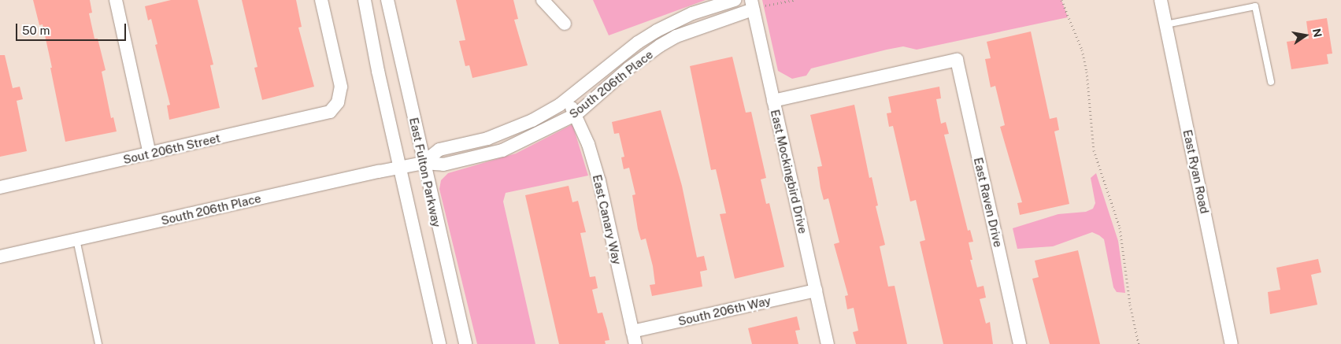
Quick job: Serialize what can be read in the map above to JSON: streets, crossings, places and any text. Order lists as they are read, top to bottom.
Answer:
{
  "streets": {
    "street": [
      "South 206th Place",
      "Sout 206th Street",
      "East Mockingbird Drive",
      "East Ryan Road",
      "East Fulton Parkway",
      "East Raven Drive",
      "East Canary Way",
      "South 206th Way"
    ]
  },
  "crossings": [
    ["South 206th Place", "East Mockingbird Drive"],
    ["South 206th Place", "East Fulton Parkway"],
    ["South 206th Place", "East Canary Way"],
    ["East Mockingbird Drive", "East Raven Drive"],
    ["East Mockingbird Drive", "South 206th Way"],
    ["East Canary Way", "South 206th Way"]
  ],
  "scale_bar": "50 m",
  "north": "right"
}
